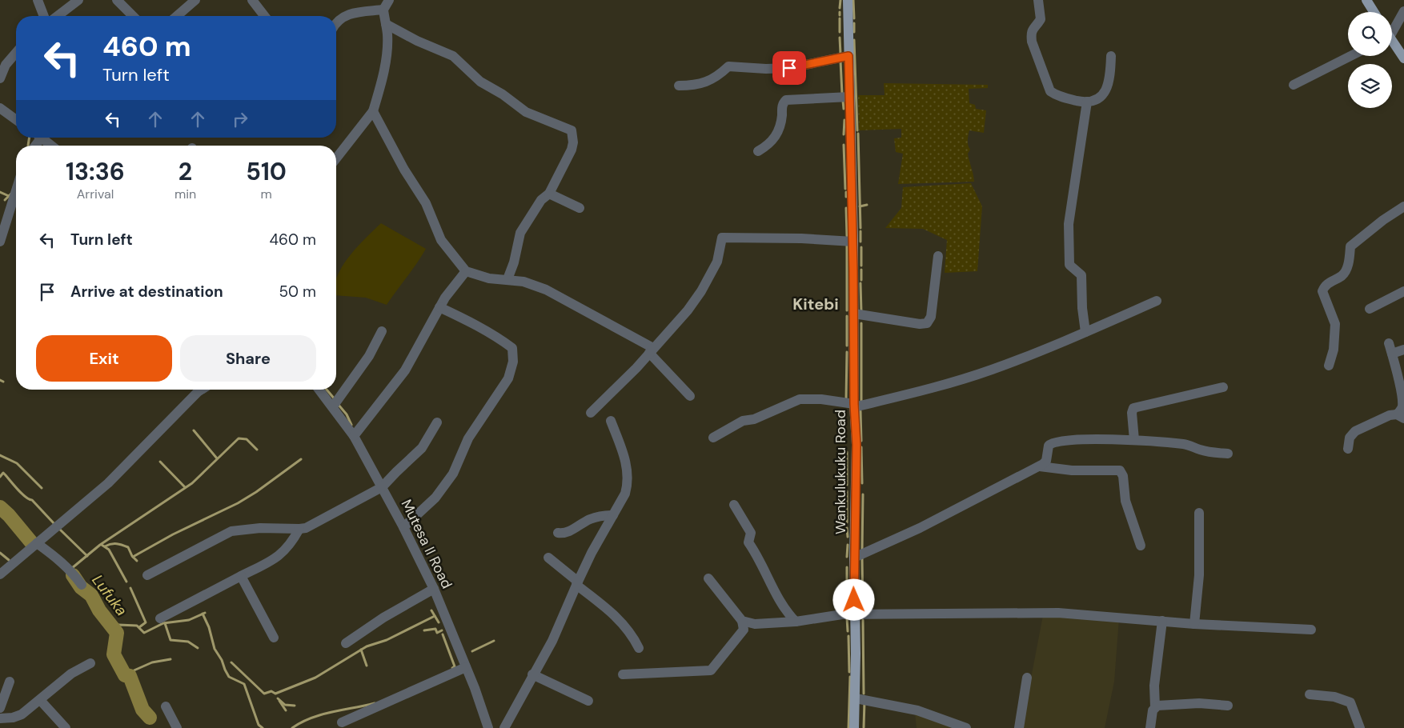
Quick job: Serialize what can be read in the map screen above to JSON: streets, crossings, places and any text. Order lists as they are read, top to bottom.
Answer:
{
  "streets": {
    "main road": ["Wankulukuku Road"],
    "street": ["Mutesa II Road"]
  },
  "districts": ["Kitebi"],
  "water": ["Lufuka"],
  "page": {
    "turn": ["460 m", "Turn left"],
    "eta": [
      "13:36",
      "Arrival",
      "2",
      "min",
      "510",
      "m"
    ],
    "list": [
      {
        "name": "Turn left",
        "value": "460 m"
      },
      {
        "name": "Arrive at destination",
        "value": "50 m"
      }
    ],
    "buttons": ["Exit", "Share"]
  }
}
